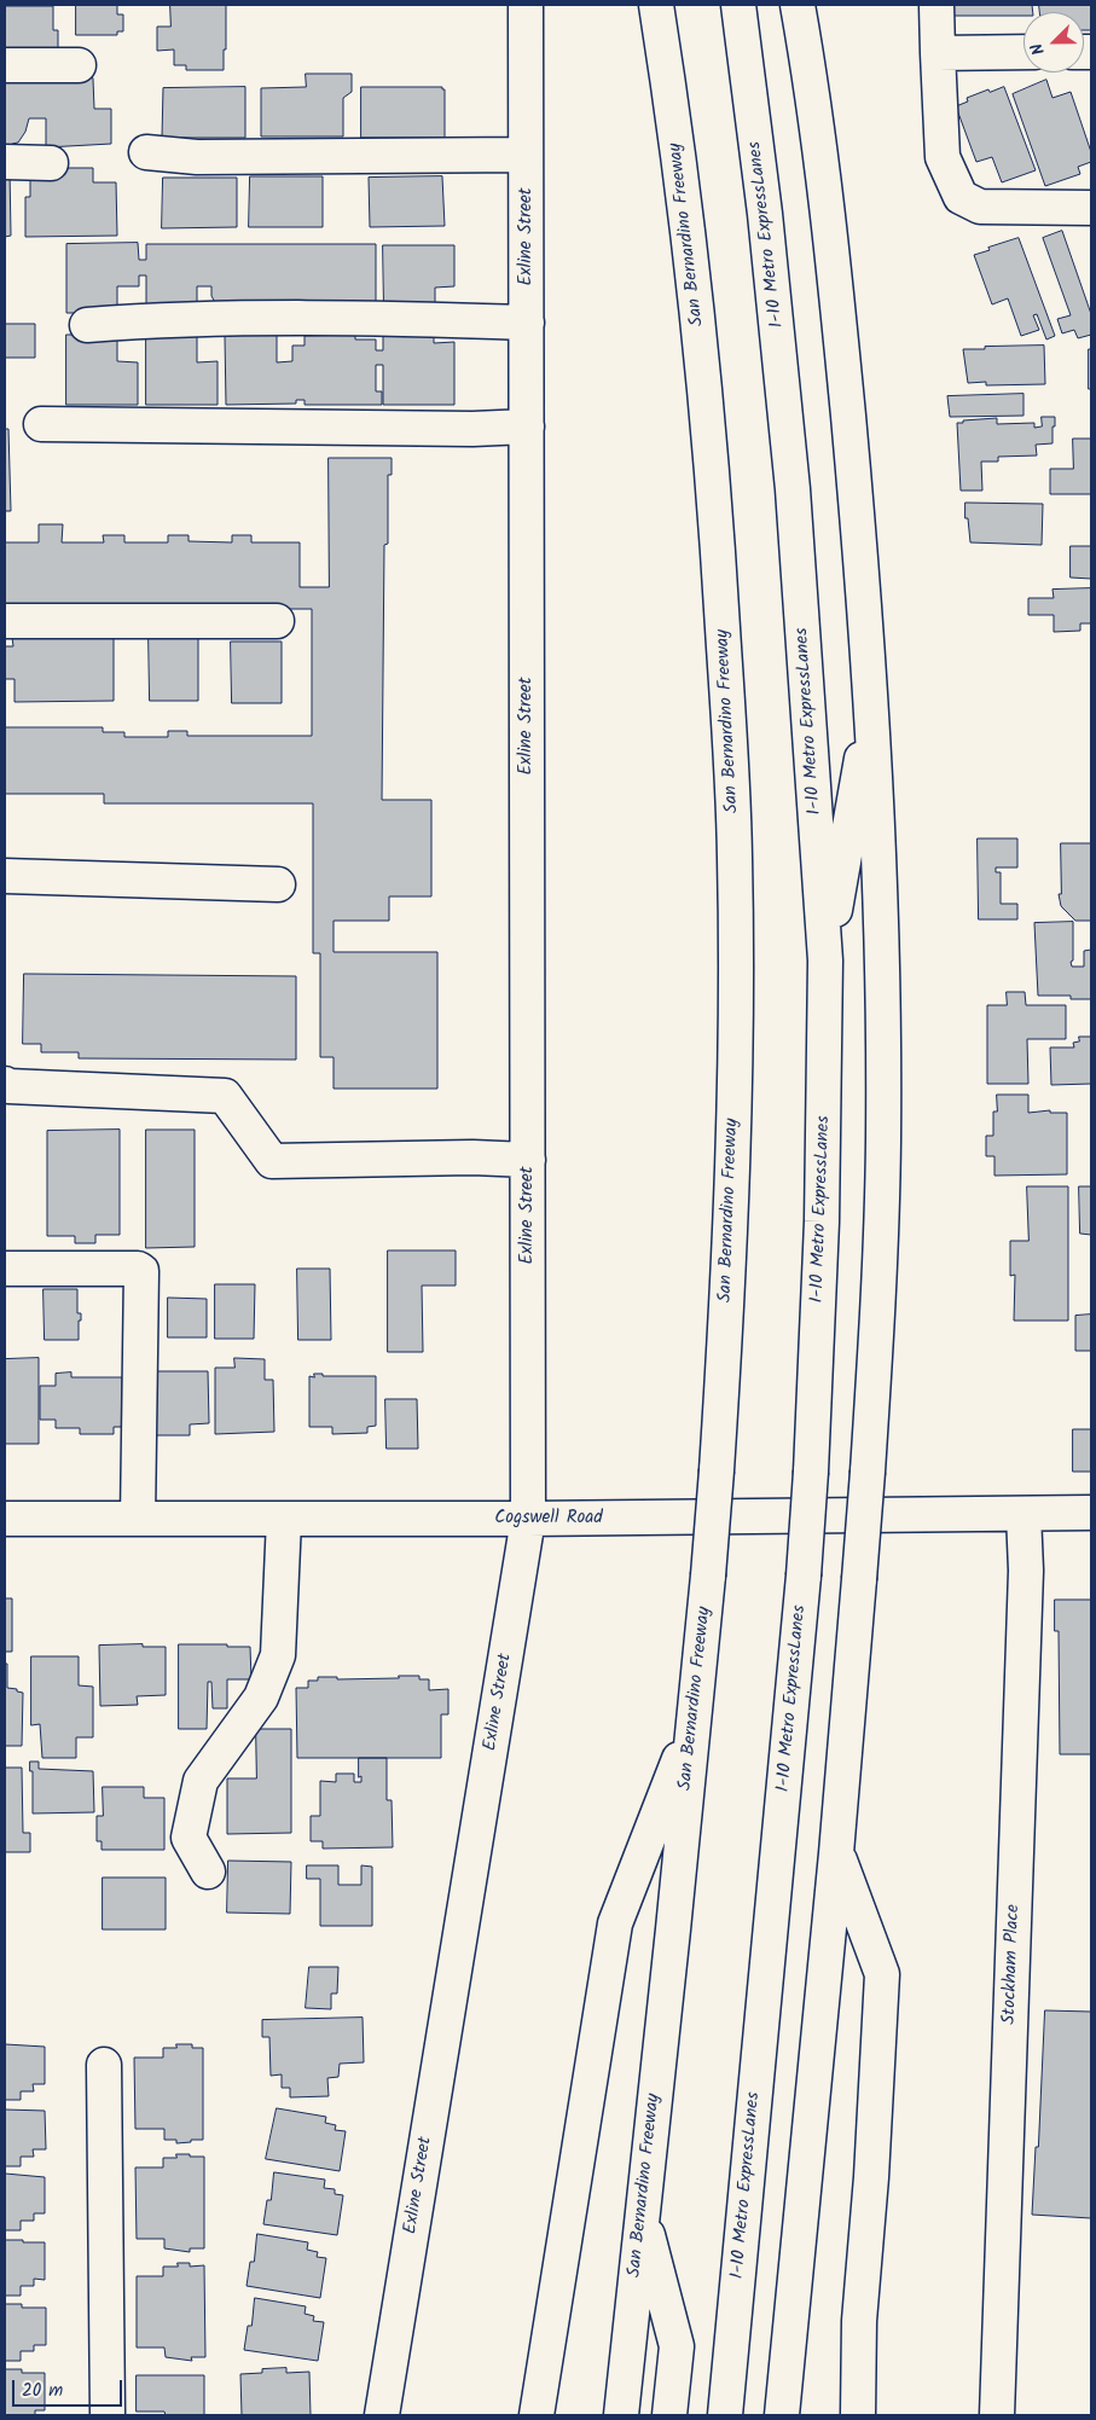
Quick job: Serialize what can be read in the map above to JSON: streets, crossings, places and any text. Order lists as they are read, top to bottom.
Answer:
{
  "streets": {
    "main road": [
      "San Bernardino Freeway",
      "I-10 Metro ExpressLanes",
      "Exline Street",
      "Cogswell Road",
      "Stockham Place"
    ]
  },
  "crossings": [
    ["Exline Street", "Cogswell Road"],
    ["Cogswell Road", "Stockham Place"]
  ],
  "scale_bar": "20 m",
  "north": "bottom left"
}
